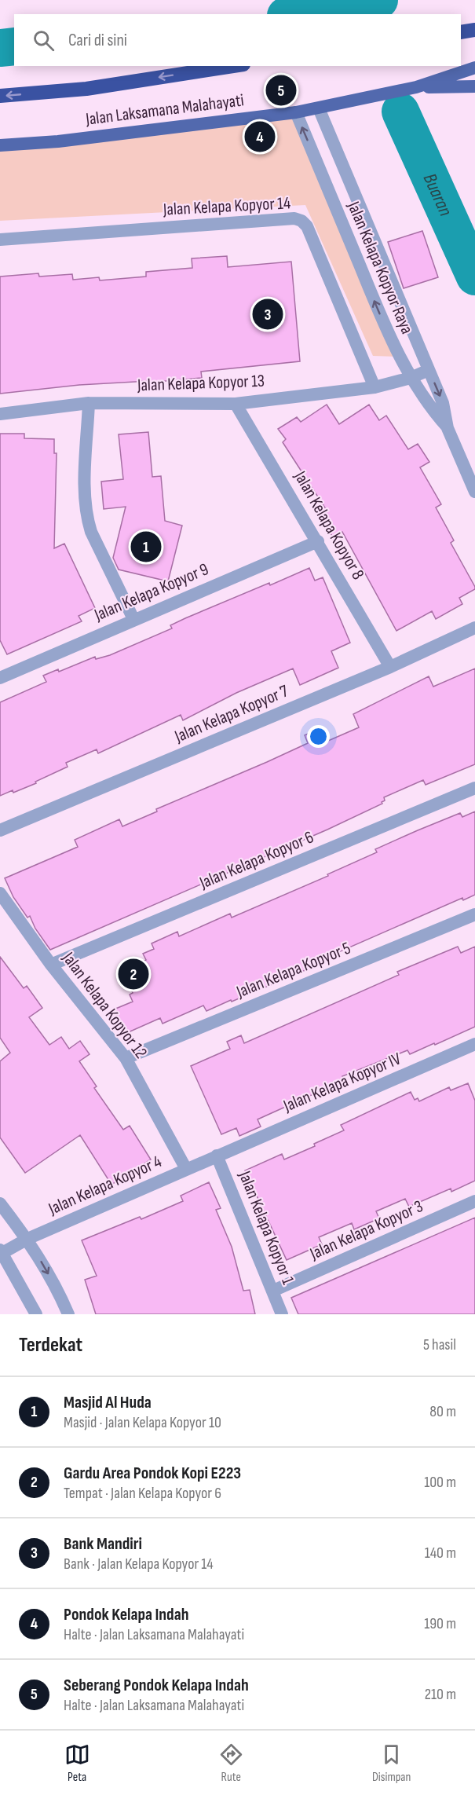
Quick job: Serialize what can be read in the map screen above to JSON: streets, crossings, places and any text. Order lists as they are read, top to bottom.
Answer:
{
  "streets": {
    "main road": ["Jalan Laksamana Malahayati"],
    "street": [
      "Jalan Kelapa Kopyor 14",
      "Jalan Kelapa Kopyor Raya",
      "Jalan Kelapa Kopyor 13",
      "Jalan Kelapa Kopyor 8",
      "Jalan Kelapa Kopyor 9",
      "Jalan Kelapa Kopyor 7",
      "Jalan Kelapa Kopyor 6",
      "Jalan Kelapa Kopyor 5",
      "Jalan Kelapa Kopyor 12",
      "Jalan Kelapa Kopyor IV",
      "Jalan Kelapa Kopyor 4",
      "Jalan Kelapa Kopyor 1",
      "Jalan Kelapa Kopyor 3"
    ]
  },
  "crossings": [
    ["Jalan Laksamana Malahayati", "Jalan Kelapa Kopyor Raya"],
    ["Jalan Kelapa Kopyor 14", "Jalan Kelapa Kopyor 13"],
    ["Jalan Kelapa Kopyor Raya", "Jalan Kelapa Kopyor 13"],
    ["Jalan Kelapa Kopyor 13", "Jalan Kelapa Kopyor 8"],
    ["Jalan Kelapa Kopyor 8", "Jalan Kelapa Kopyor 9"],
    ["Jalan Kelapa Kopyor 8", "Jalan Kelapa Kopyor 7"],
    ["Jalan Kelapa Kopyor 6", "Jalan Kelapa Kopyor 12"],
    ["Jalan Kelapa Kopyor 5", "Jalan Kelapa Kopyor 12"],
    ["Jalan Kelapa Kopyor 12", "Jalan Kelapa Kopyor 4"],
    ["Jalan Kelapa Kopyor IV", "Jalan Kelapa Kopyor 4"],
    ["Jalan Kelapa Kopyor IV", "Jalan Kelapa Kopyor 1"],
    ["Jalan Kelapa Kopyor 4", "Jalan Kelapa Kopyor 1"],
    ["Jalan Kelapa Kopyor 1", "Jalan Kelapa Kopyor 3"]
  ],
  "water": ["Buaran"],
  "page": {
    "search": "Cari di sini",
    "pins": [
      "5",
      "4",
      "3",
      "1",
      "2"
    ],
    "heading": ["Terdekat", "5 hasil"],
    "list": [
      {
        "mark": "1",
        "name": "Masjid Al Huda",
        "note": "Masjid · Jalan Kelapa Kopyor 10",
        "value": "80 m"
      },
      {
        "mark": "2",
        "name": "Gardu Area Pondok Kopi E223",
        "note": "Tempat · Jalan Kelapa Kopyor 6",
        "value": "100 m"
      },
      {
        "mark": "3",
        "name": "Bank Mandiri",
        "note": "Bank · Jalan Kelapa Kopyor 14",
        "value": "140 m"
      },
      {
        "mark": "4",
        "name": "Pondok Kelapa Indah",
        "note": "Halte · Jalan Laksamana Malahayati",
        "value": "190 m"
      },
      {
        "mark": "5",
        "name": "Seberang Pondok Kelapa Indah",
        "note": "Halte · Jalan Laksamana Malahayati",
        "value": "210 m"
      }
    ],
    "nav": ["Peta", "Rute", "Disimpan"]
  }
}
